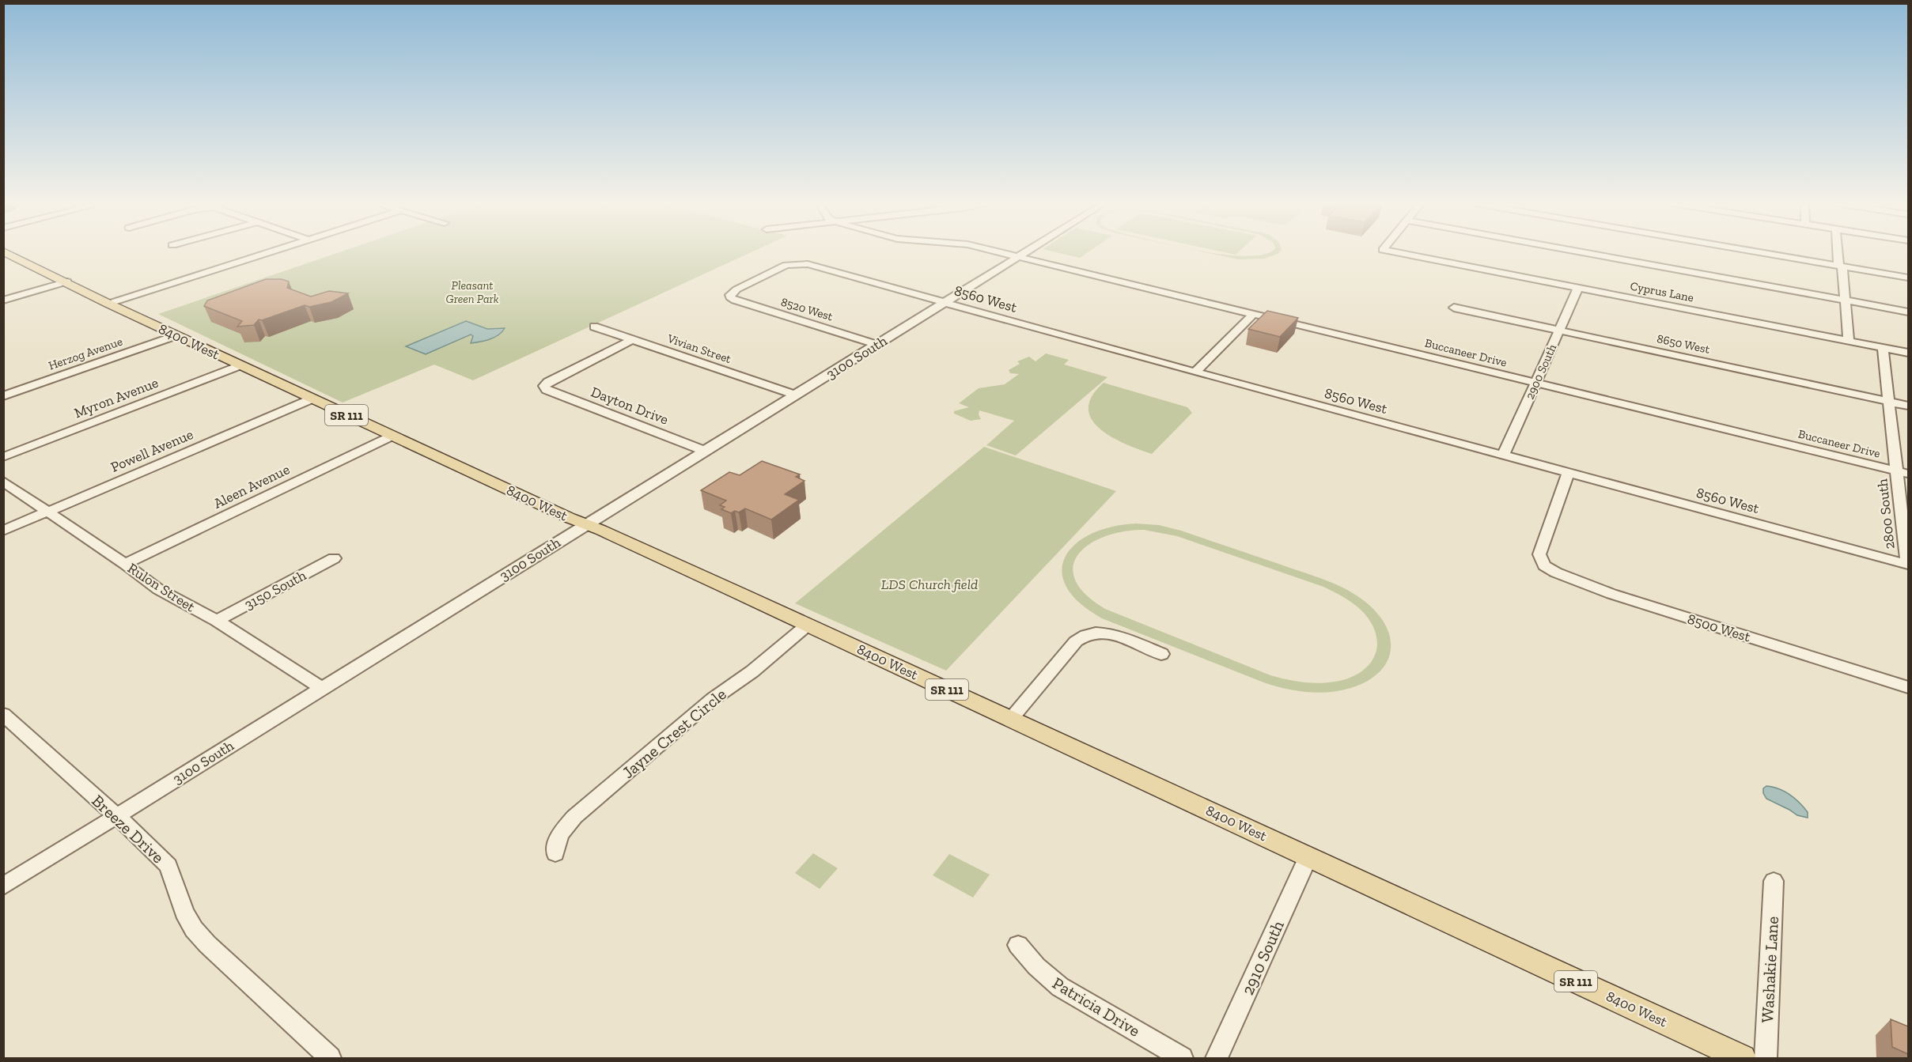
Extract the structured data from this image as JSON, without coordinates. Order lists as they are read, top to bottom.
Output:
{
  "streets": {
    "main road": ["8400 West", "SR 111"],
    "street": [
      "Cyprus Lane",
      "8560 West",
      "8520 West",
      "8650 West",
      "Vivian Street",
      "Buccaneer Drive",
      "Herzog Avenue",
      "3100 South",
      "2900 South",
      "Myron Avenue",
      "Dayton Drive",
      "Powell Avenue",
      "Aleen Avenue",
      "2800 South",
      "Rulon Street",
      "3150 South",
      "8500 West",
      "Jayne Crest Circle",
      "Breeze Drive",
      "2910 South",
      "Washakie Lane",
      "Patricia Drive"
    ]
  },
  "crossings": [
    ["Cyprus Lane", "2900 South"],
    ["Cyprus Lane", "2800 South"],
    ["8560 West", "8520 West"],
    ["8560 West", "3100 South"],
    ["8560 West", "2900 South"],
    ["8560 West", "2800 South"],
    ["8560 West", "8500 West"],
    ["8520 West", "3100 South"],
    ["8400 West", "Herzog Avenue"],
    ["8400 West", "3100 South"],
    ["8400 West", "Myron Avenue"],
    ["8400 West", "Powell Avenue"],
    ["8400 West", "Aleen Avenue"],
    ["8400 West", "Jayne Crest Circle"],
    ["8400 West", "2910 South"],
    ["8650 West", "2900 South"],
    ["8650 West", "2800 South"],
    ["Vivian Street", "3100 South"],
    ["Vivian Street", "Dayton Drive"],
    ["Buccaneer Drive", "3100 South"],
    ["Buccaneer Drive", "2900 South"],
    ["Buccaneer Drive", "2800 South"],
    ["3100 South", "Dayton Drive"],
    ["3100 South", "Rulon Street"],
    ["3100 South", "Breeze Drive"],
    ["Powell Avenue", "Rulon Street"],
    ["Aleen Avenue", "Rulon Street"],
    ["Rulon Street", "3150 South"]
  ],
  "parks": ["Pleasant Green Park", "LDS Church field"]
}
